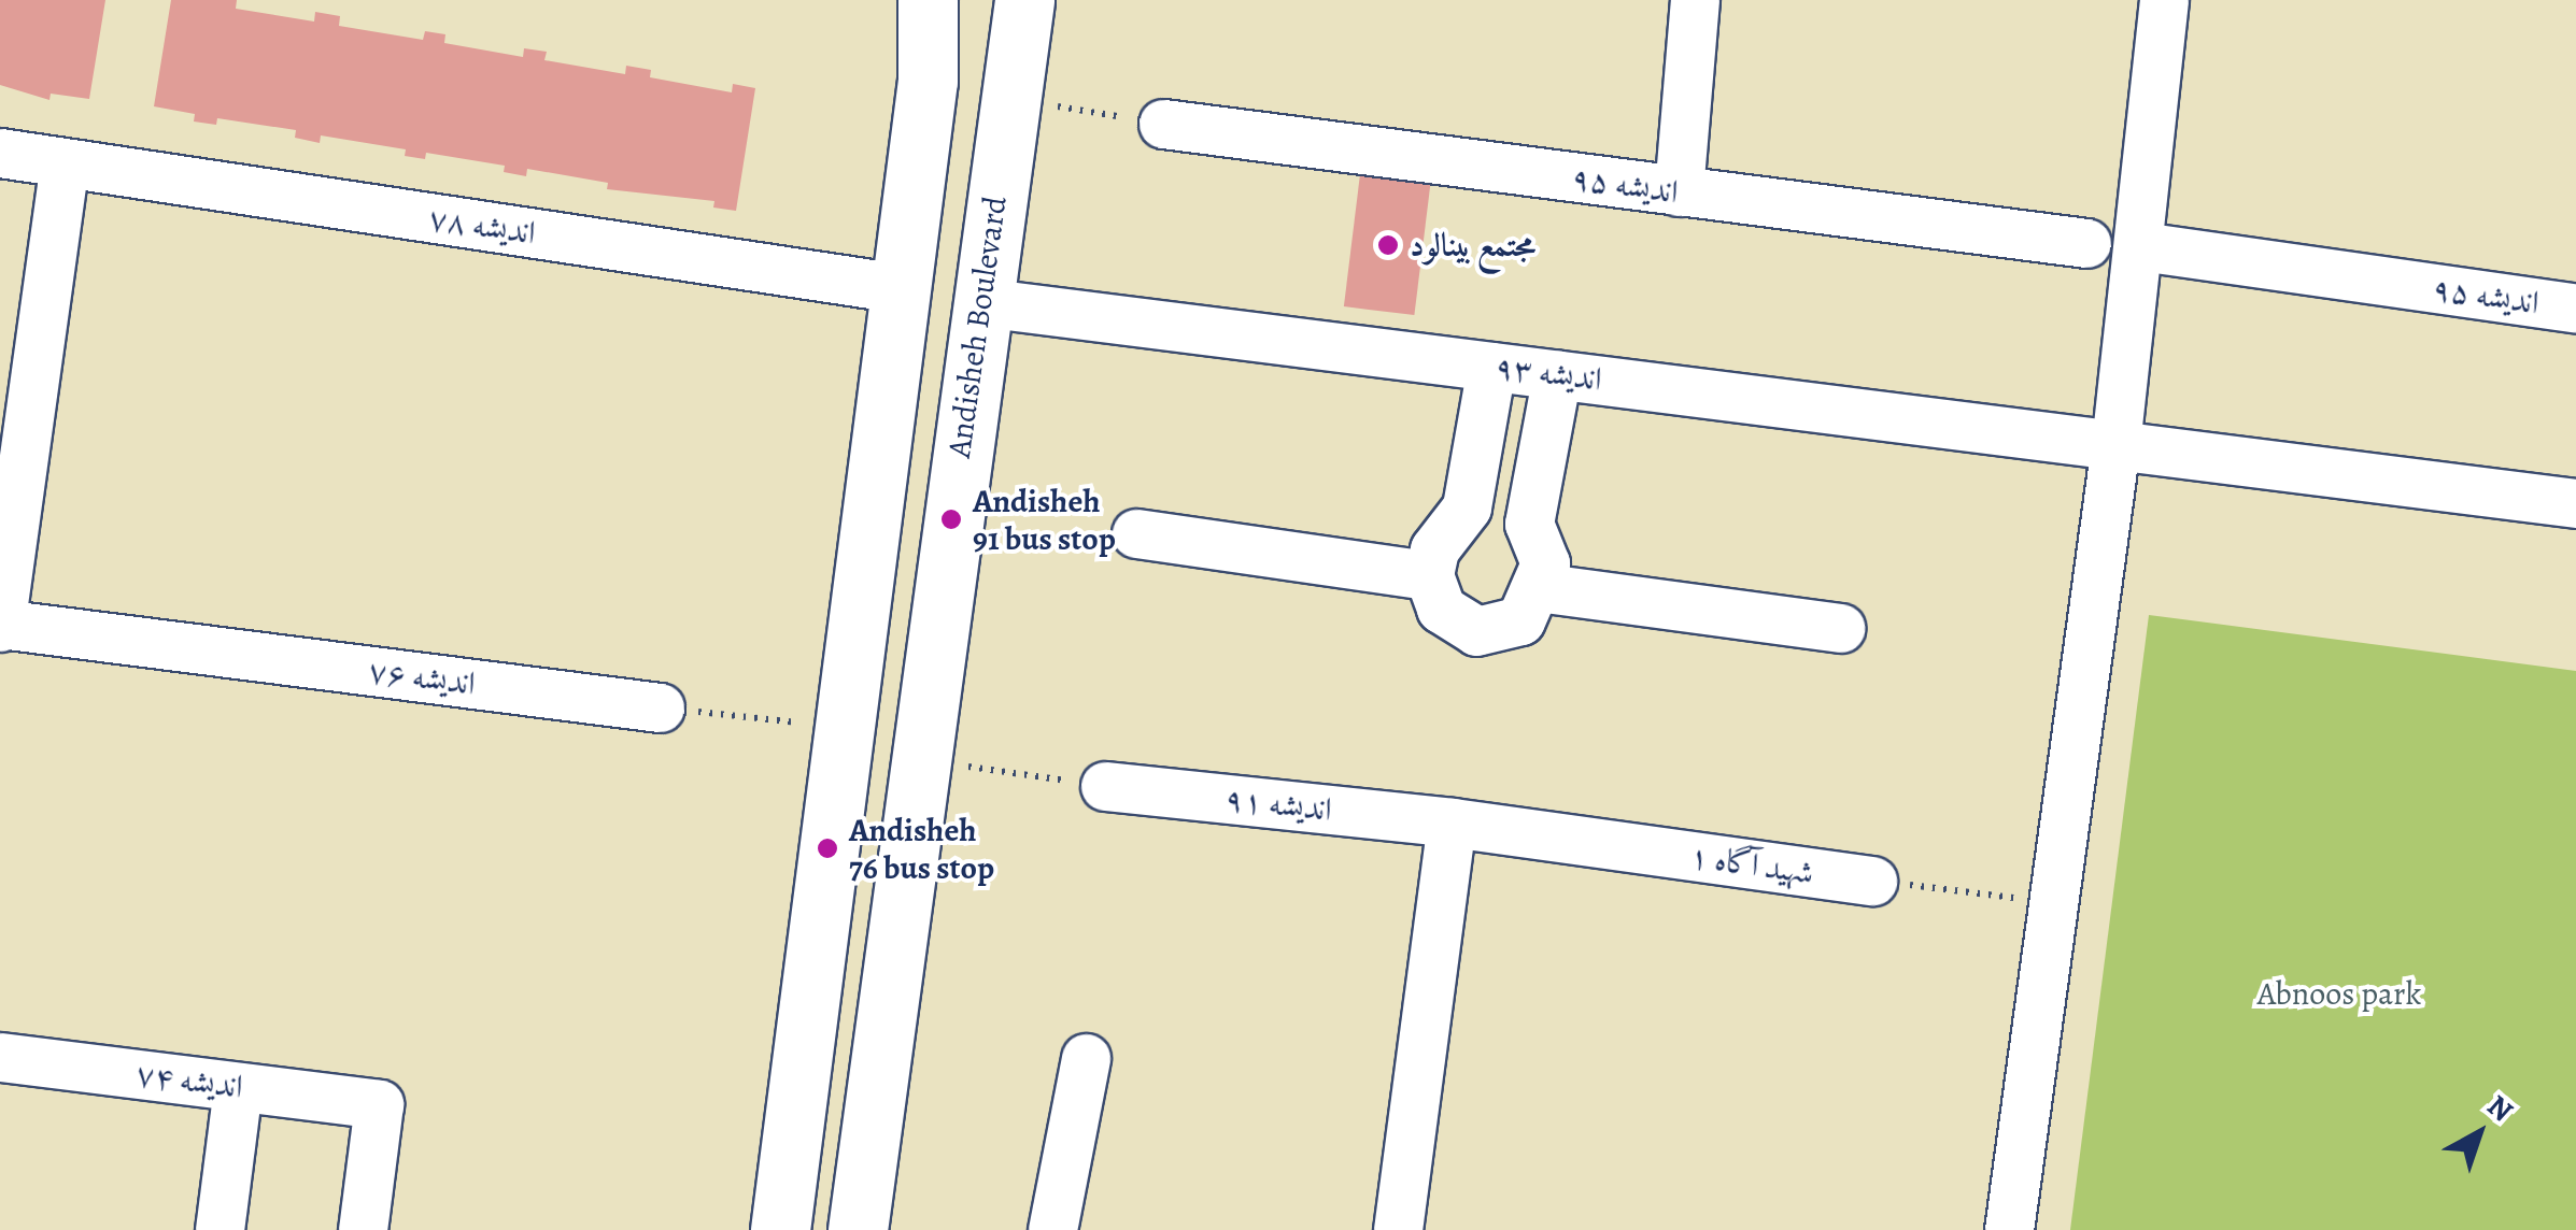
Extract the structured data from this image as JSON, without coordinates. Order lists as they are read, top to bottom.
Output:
{
  "streets": {
    "main road": ["Andisheh Boulevard"],
    "street": [
      "اندیشه ۹۵",
      "اندیشه ۷۸",
      "اندیشه ۹۳",
      "اندیشه ۷۶",
      "اندیشه ۹۱",
      "شهید آگاه ۱",
      "اندیشه ۷۴"
    ]
  },
  "crossings": [
    ["Andisheh Boulevard", "اندیشه ۹۳"],
    ["اندیشه ۹۱", "شهید آگاه ۱"]
  ],
  "parks": ["Abnoos park"],
  "places": ["مجتمع بینالود", "Andisheh 91 bus stop", "Andisheh 76 bus stop"],
  "north": "top right"
}
